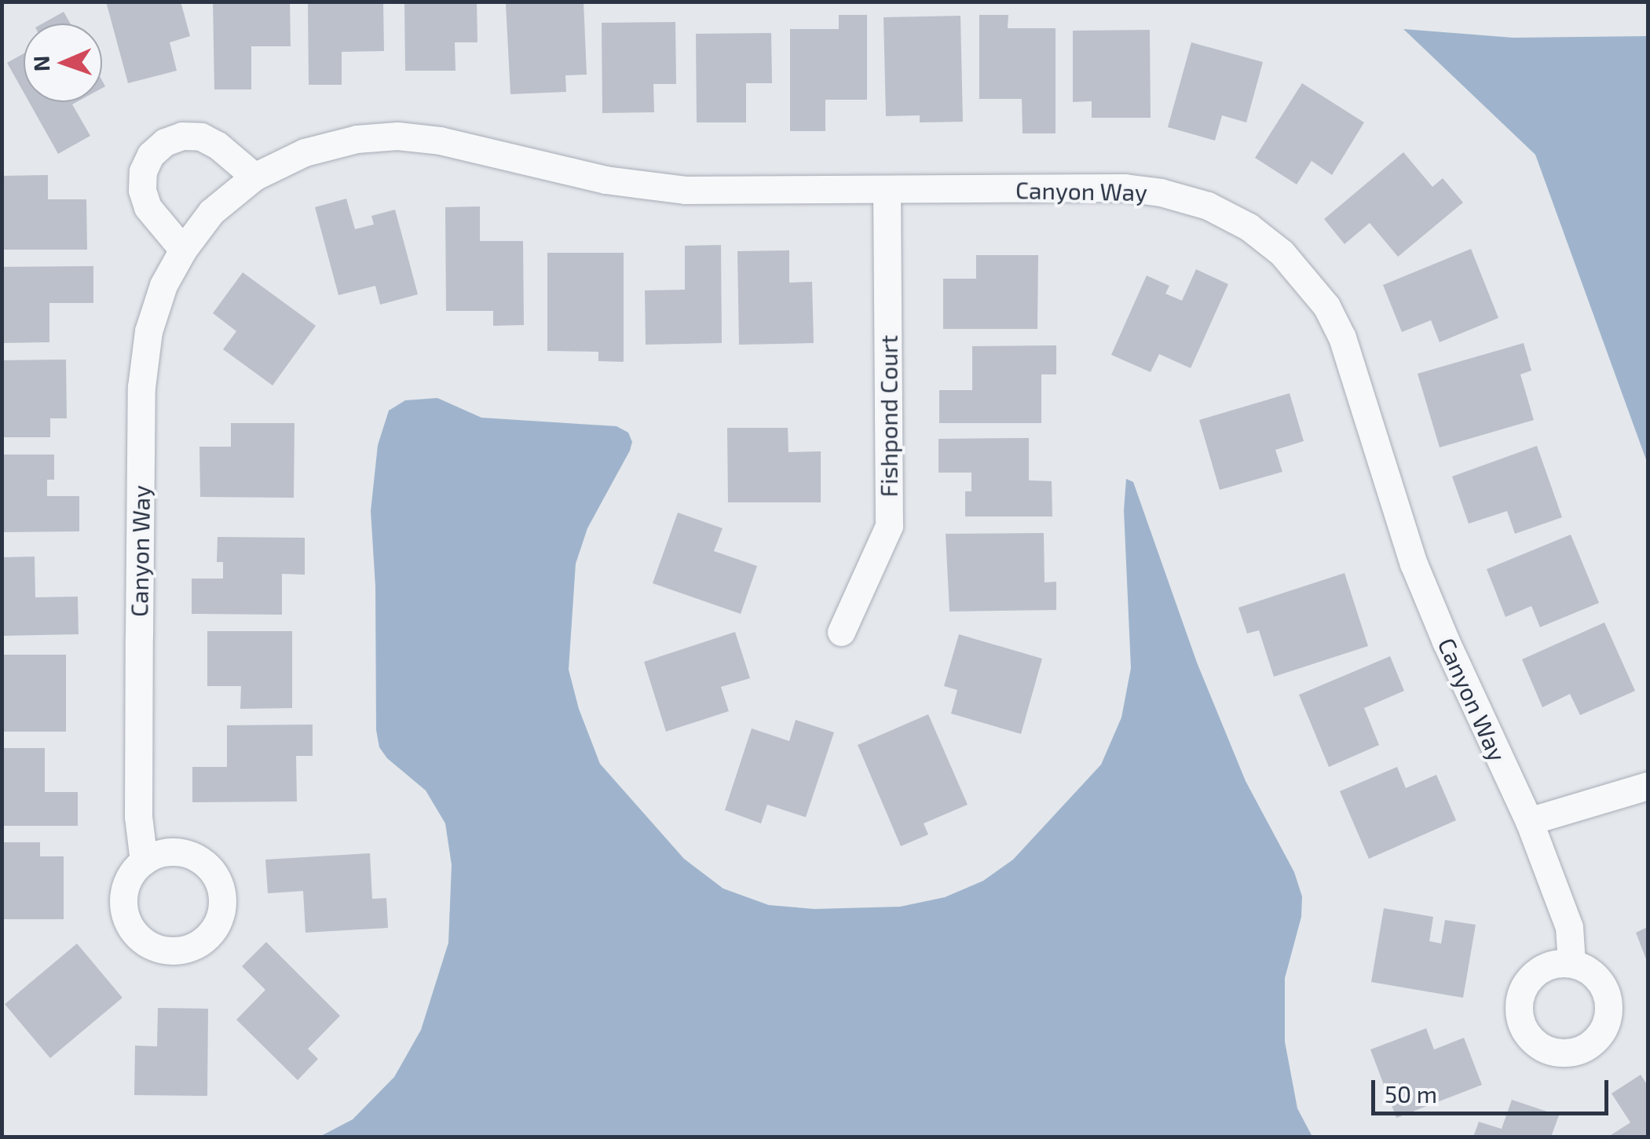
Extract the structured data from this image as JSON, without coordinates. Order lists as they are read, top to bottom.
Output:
{
  "streets": {
    "street": ["Canyon Way", "Fishpond Court"]
  },
  "crossings": [
    ["Canyon Way", "Fishpond Court"]
  ],
  "scale_bar": "50 m",
  "north": "left"
}
